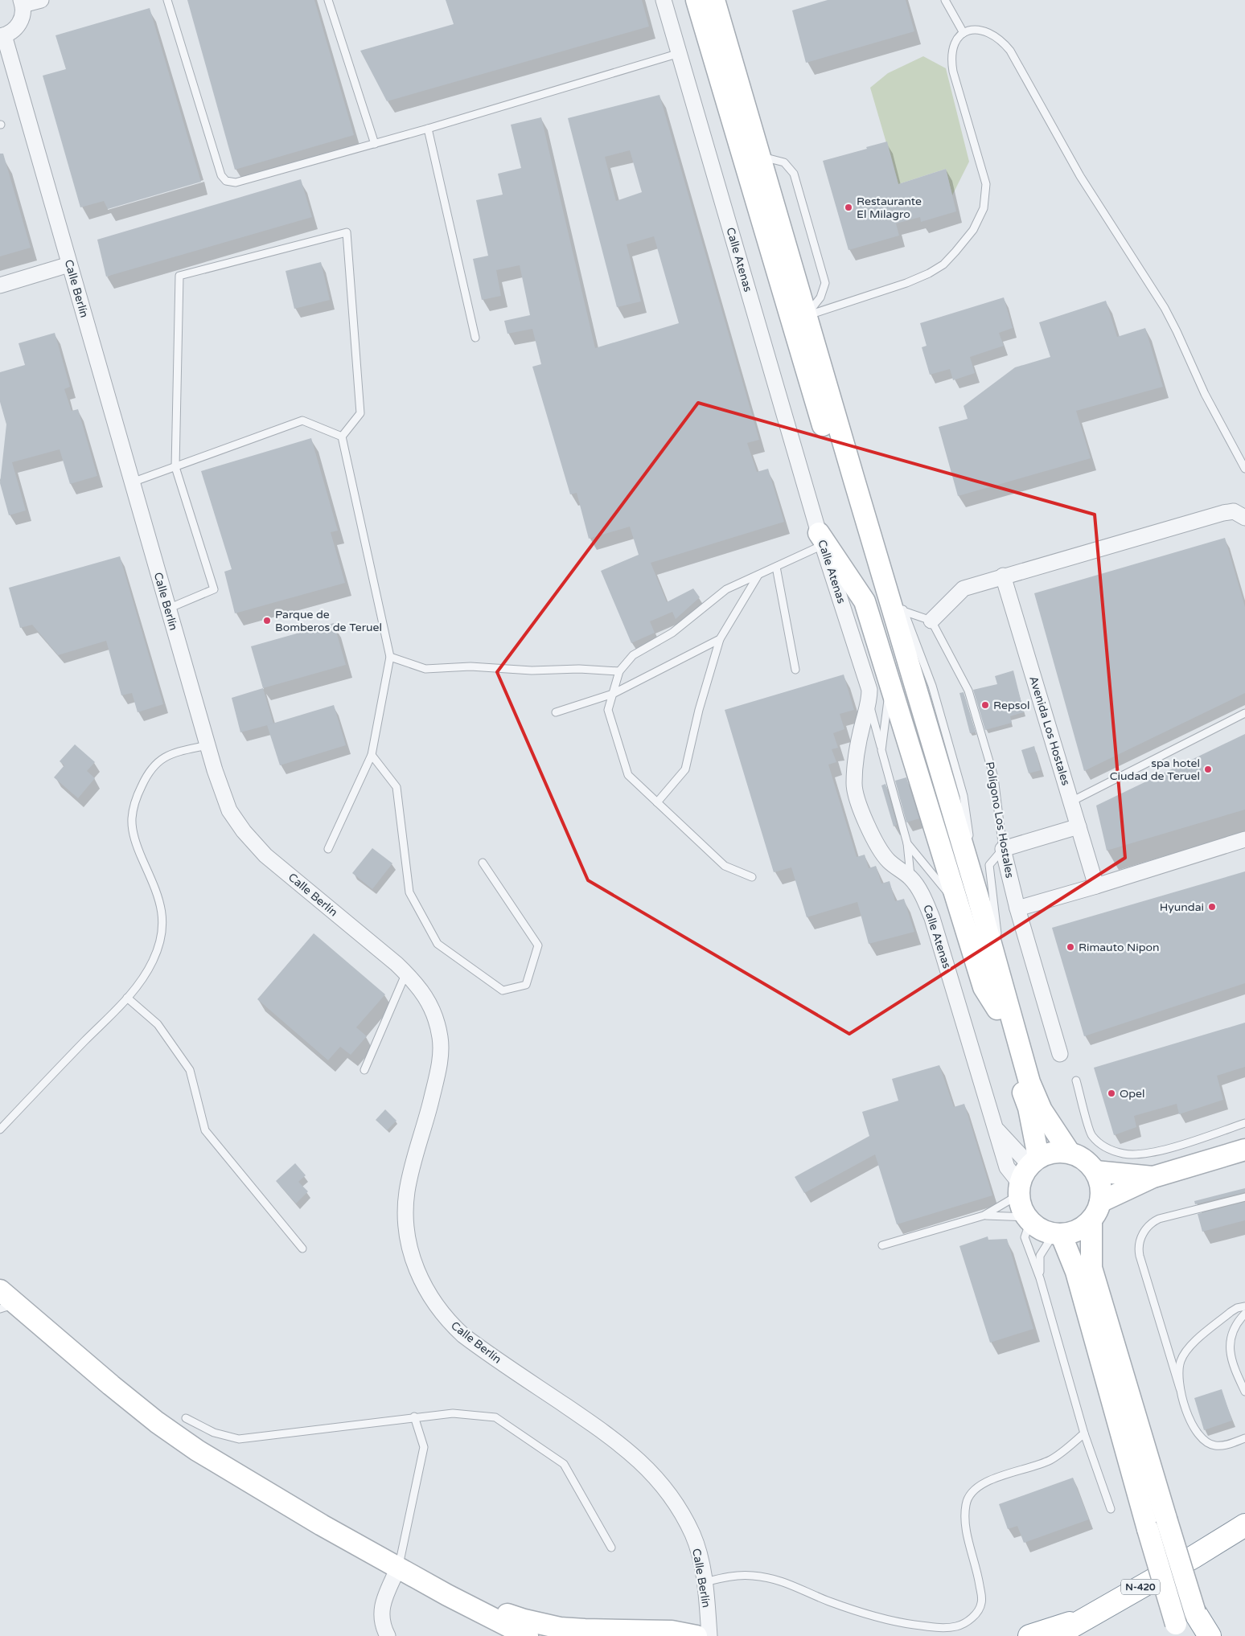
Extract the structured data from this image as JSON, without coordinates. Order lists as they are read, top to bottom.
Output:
{
  "streets": {
    "highway": ["N-420"],
    "street": [
      "Calle Atenas",
      "Calle Berlín",
      "Avenida Los Hostales",
      "Polígono Los Hostales"
    ]
  },
  "places": [
    "Restaurante El Milagro",
    "Parque de Bomberos de Teruel",
    "Repsol",
    "spa hotel Ciudad de Teruel",
    "Hyundai",
    "Rimauto Nipon",
    "Opel"
  ]
}
